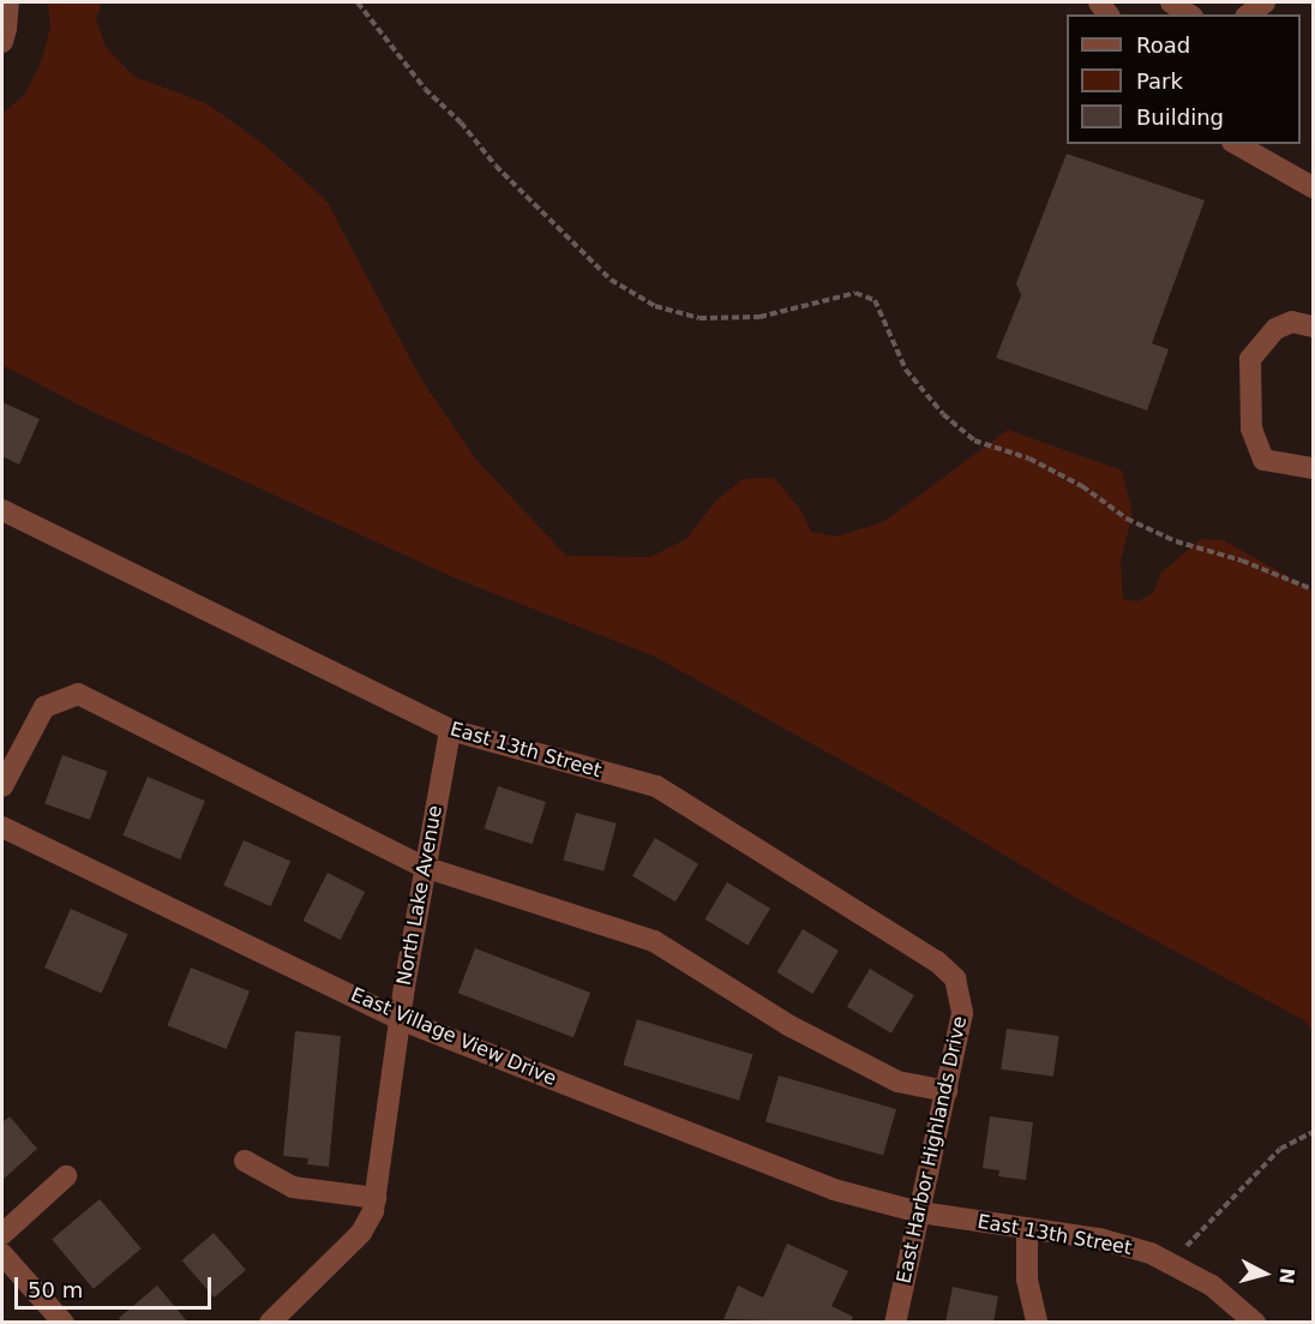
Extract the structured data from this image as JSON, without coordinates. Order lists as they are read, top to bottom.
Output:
{
  "streets": {
    "street": [
      "East 13th Street",
      "North Lake Avenue",
      "East Village View Drive",
      "East Harbor Highlands Drive"
    ]
  },
  "crossings": [
    ["East 13th Street", "North Lake Avenue"],
    ["East 13th Street", "East Village View Drive"],
    ["East 13th Street", "East Harbor Highlands Drive"],
    ["North Lake Avenue", "East Village View Drive"],
    ["East Village View Drive", "East Harbor Highlands Drive"]
  ],
  "legend": ["Road", "Park", "Building"],
  "scale_bar": "50 m",
  "north": "right"
}
